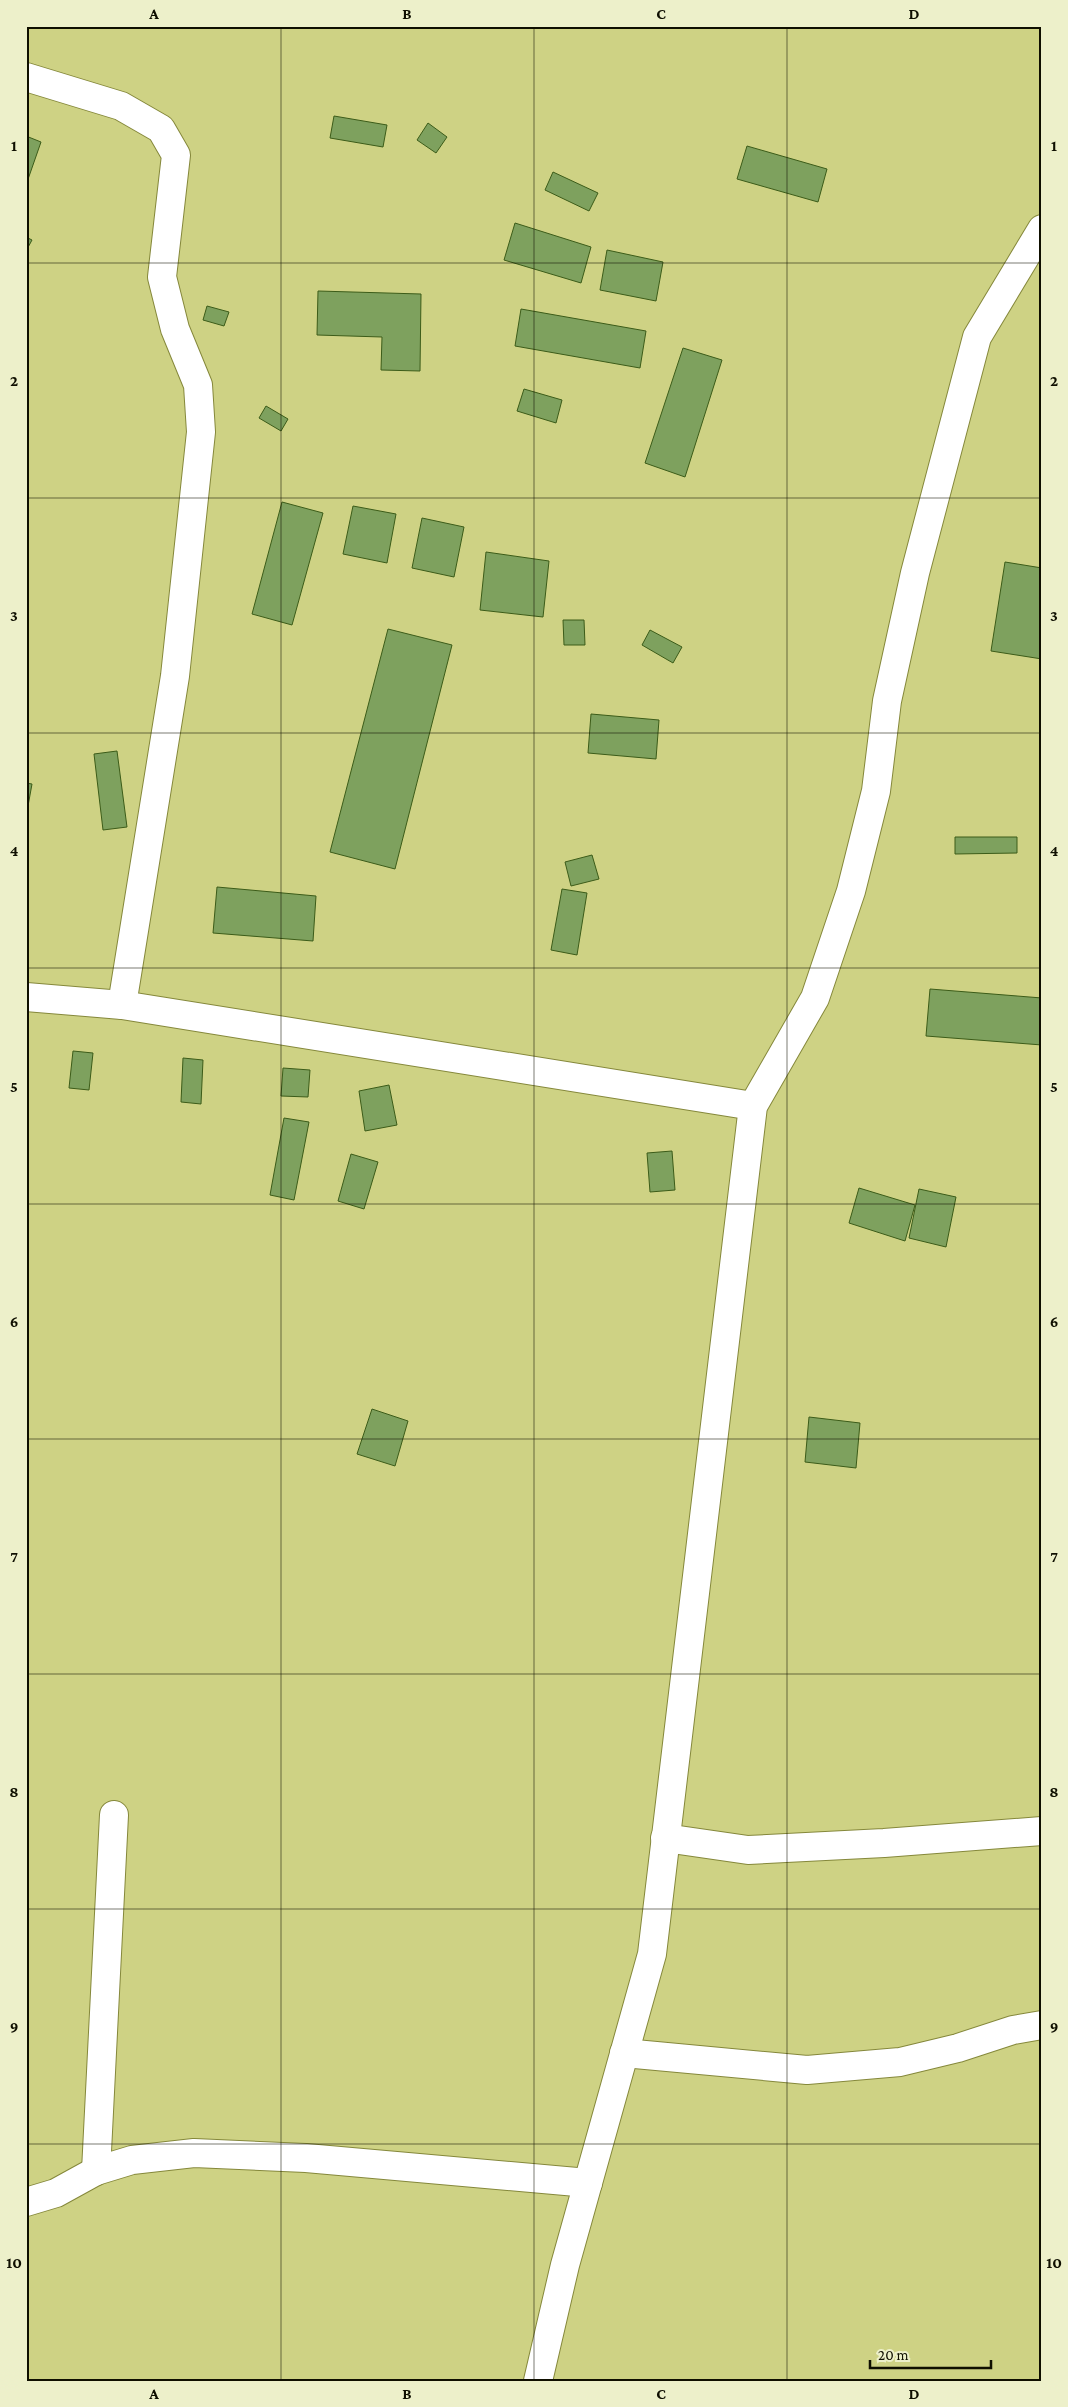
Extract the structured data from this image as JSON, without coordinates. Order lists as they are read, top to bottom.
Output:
{
  "scale_bar": "20 m",
  "grid": {
    "columns": [
      "A",
      "B",
      "C",
      "D"
    ],
    "rows": [
      "1",
      "2",
      "3",
      "4",
      "5",
      "6",
      "7",
      "8",
      "9",
      "10"
    ]
  }
}
